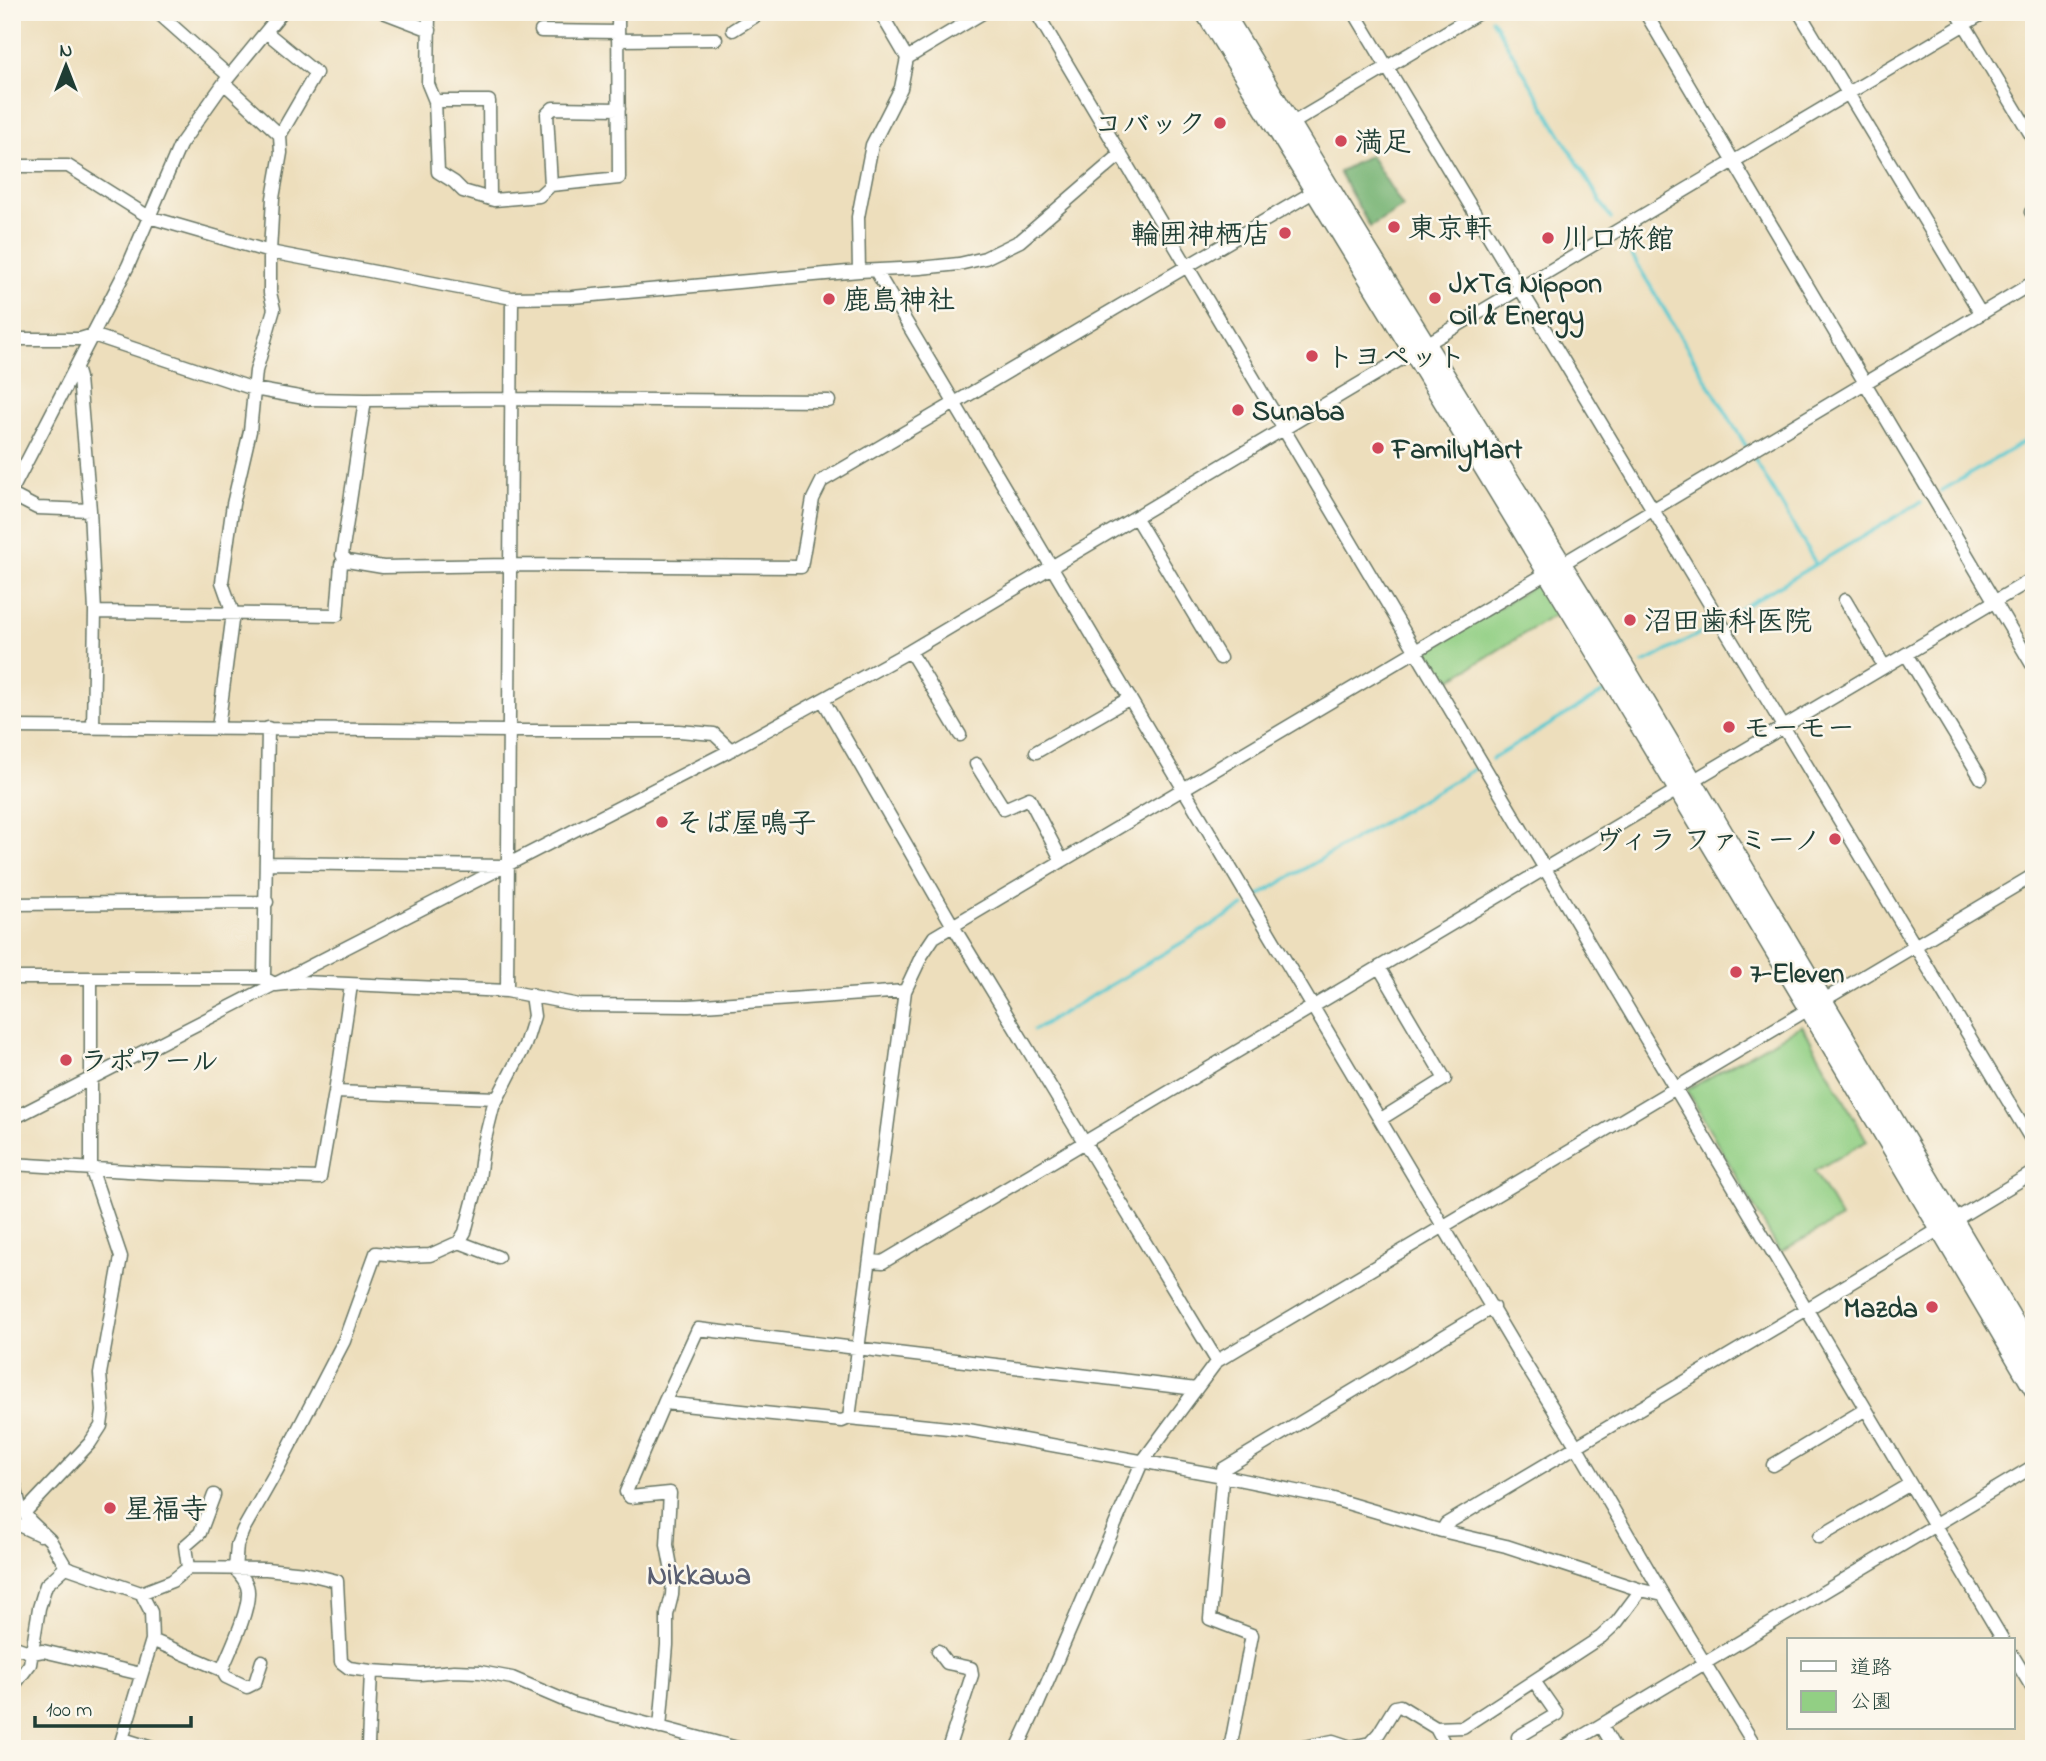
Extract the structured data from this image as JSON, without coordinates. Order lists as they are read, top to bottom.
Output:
{
  "districts": ["Nikkawa"],
  "places": [
    "コバック",
    "満足",
    "東京軒",
    "輪囲神栖店",
    "川口旅館",
    "JXTG Nippon Oil & Energy",
    "鹿島神社",
    "トヨペット",
    "Sunaba",
    "FamilyMart",
    "沼田歯科医院",
    "モーモー",
    "そば屋鳴子",
    "ヴィラ ファミーノ",
    "7-Eleven",
    "ラポワール",
    "Mazda",
    "星福寺"
  ],
  "legend": ["道路", "公園"],
  "scale_bar": "100 m",
  "north": "top"
}
